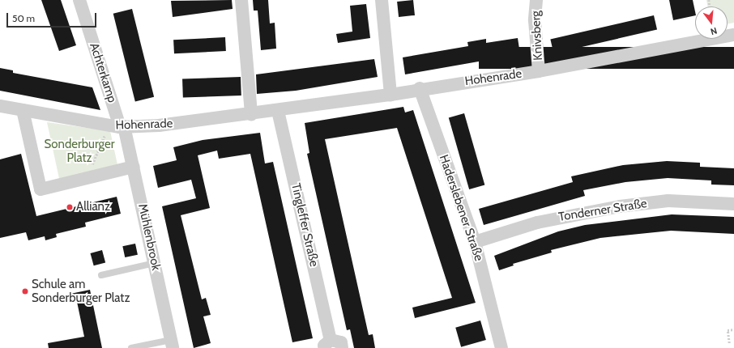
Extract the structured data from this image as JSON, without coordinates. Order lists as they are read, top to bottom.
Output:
{
  "streets": {
    "street": [
      "Knivsberg",
      "Achterkamp",
      "Hohenrade",
      "Haderslebener Straße",
      "Tonderner Straße",
      "Tingleffer Straße",
      "Mühlenbrook"
    ]
  },
  "crossings": [
    ["Knivsberg", "Hohenrade"],
    ["Achterkamp", "Hohenrade"],
    ["Achterkamp", "Mühlenbrook"],
    ["Hohenrade", "Haderslebener Straße"],
    ["Hohenrade", "Tingleffer Straße"],
    ["Hohenrade", "Mühlenbrook"],
    ["Haderslebener Straße", "Tonderner Straße"]
  ],
  "parks": ["Sonderburger Platz"],
  "places": ["Allianz", "Schule am Sonderburger Platz"],
  "scale_bar": "50 m",
  "north": "bottom"
}
